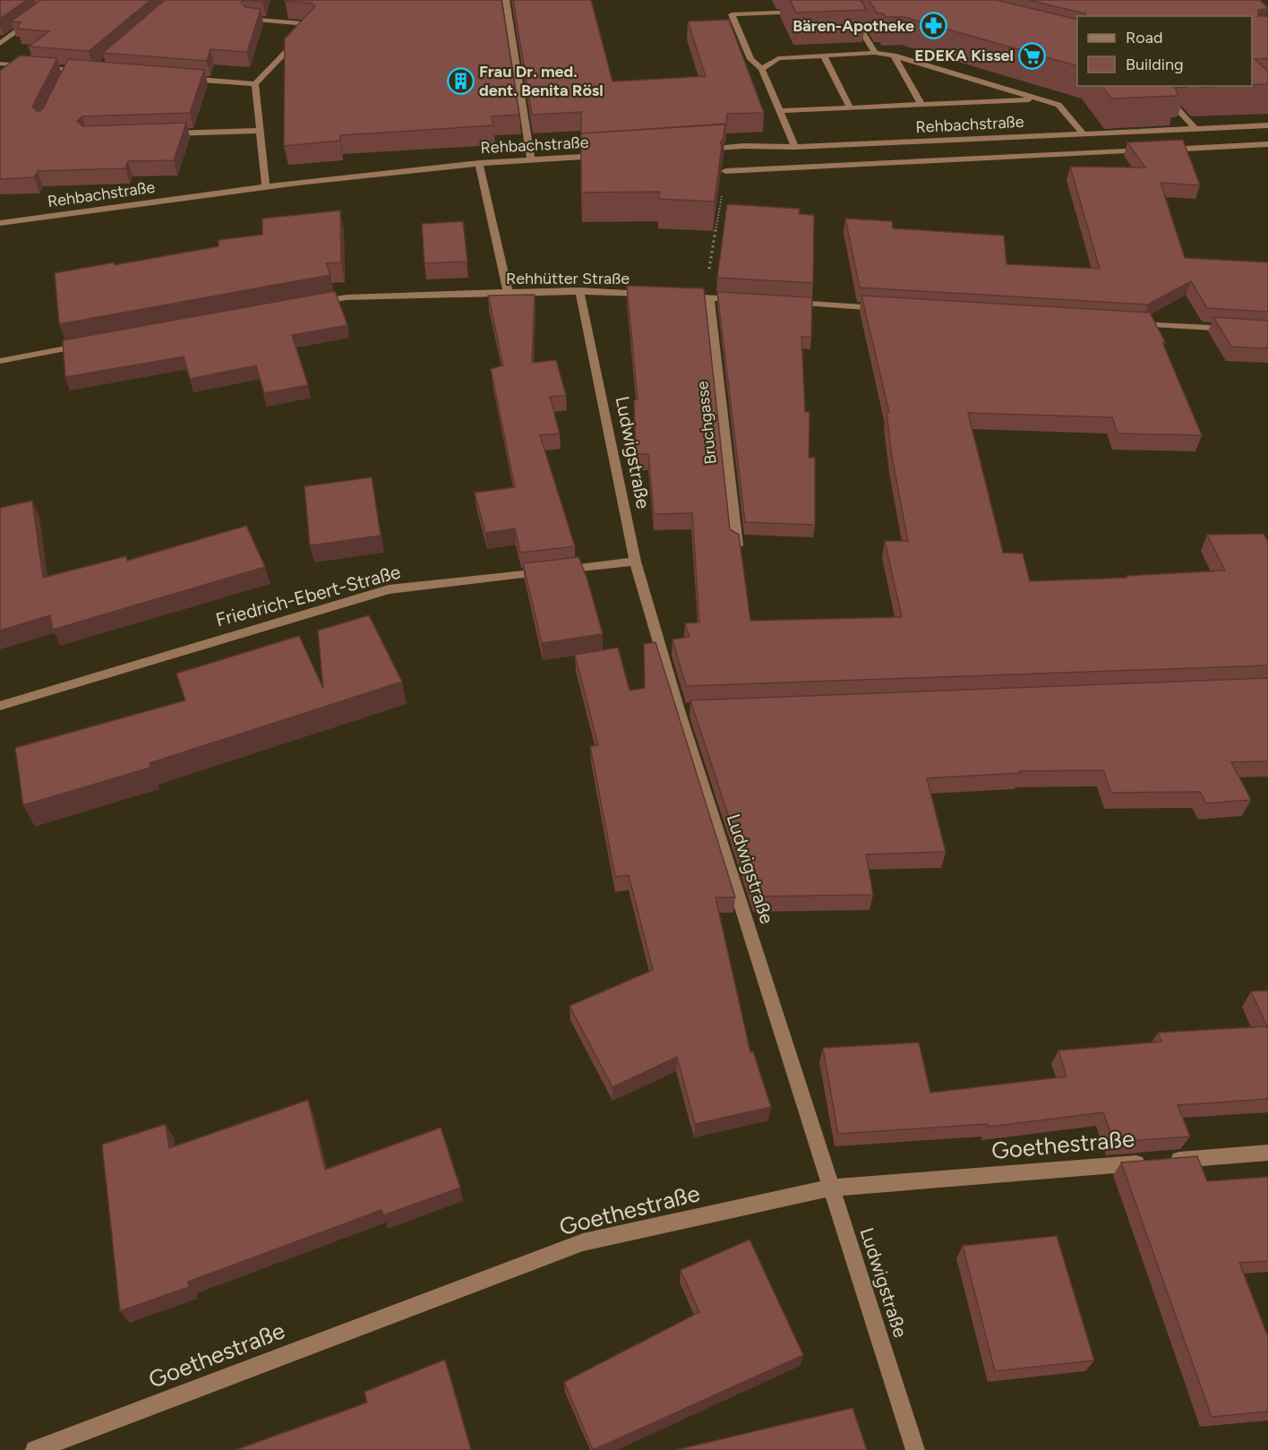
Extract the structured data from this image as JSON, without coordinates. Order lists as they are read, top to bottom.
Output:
{
  "streets": {
    "street": [
      "Rehbachstraße",
      "Rehhütter Straße",
      "Bruchgasse",
      "Ludwigstraße",
      "Friedrich-Ebert-Straße",
      "Goethestraße"
    ]
  },
  "crossings": [
    ["Rehhütter Straße", "Ludwigstraße"],
    ["Ludwigstraße", "Friedrich-Ebert-Straße"],
    ["Ludwigstraße", "Goethestraße"]
  ],
  "places": {
    "pharmacy": ["Bären-Apotheke"],
    "supermarket": ["EDEKA Kissel"],
    "building": ["Frau Dr. med. dent. Benita Rösl"]
  },
  "legend": ["Road", "Building"]
}
